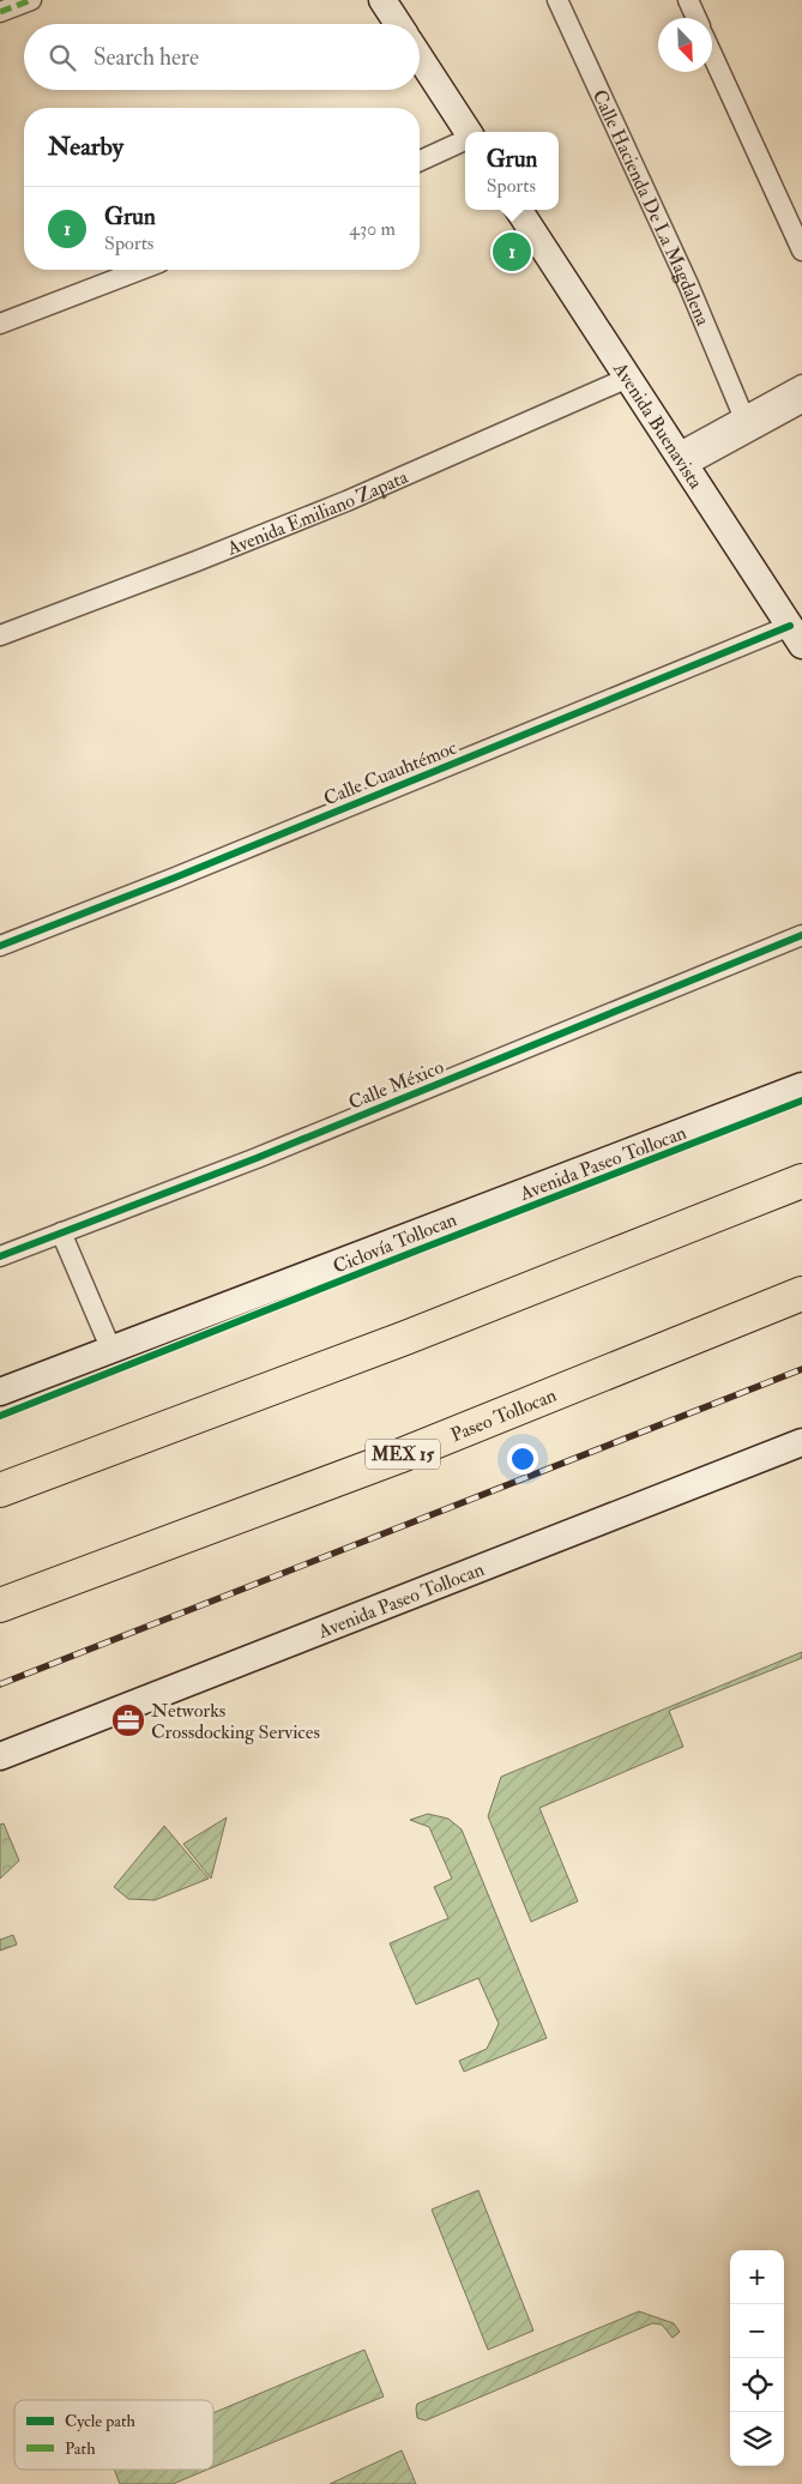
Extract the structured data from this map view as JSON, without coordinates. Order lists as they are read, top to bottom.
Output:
{
  "streets": {
    "highway": ["Paseo Tollocan", "MEX 15"],
    "main road": ["Avenida Buenavista", "Avenida Paseo Tollocan"],
    "street": [
      "Calle Hacienda De La Magdalena",
      "Avenida Emiliano Zapata",
      "Calle Cuauhtémoc",
      "Calle México"
    ],
    "cycle path": ["Ciclovía Tollocan"]
  },
  "crossings": [
    ["Avenida Buenavista", "Avenida Emiliano Zapata"],
    ["Avenida Buenavista", "Calle Cuauhtémoc"]
  ],
  "places": {
    "office": ["Networks Crossdocking Services"]
  },
  "legend": ["Cycle path", "Path"],
  "north": "bottom right",
  "page": {
    "search": "Search here",
    "heading": "Nearby",
    "popup": ["Grun", "Sports"],
    "list": [
      {
        "mark": "1",
        "name": "Grun",
        "note": "Sports",
        "value": "430 m"
      }
    ],
    "pins": "1",
    "map_buttons": ["+", "−"]
  }
}
